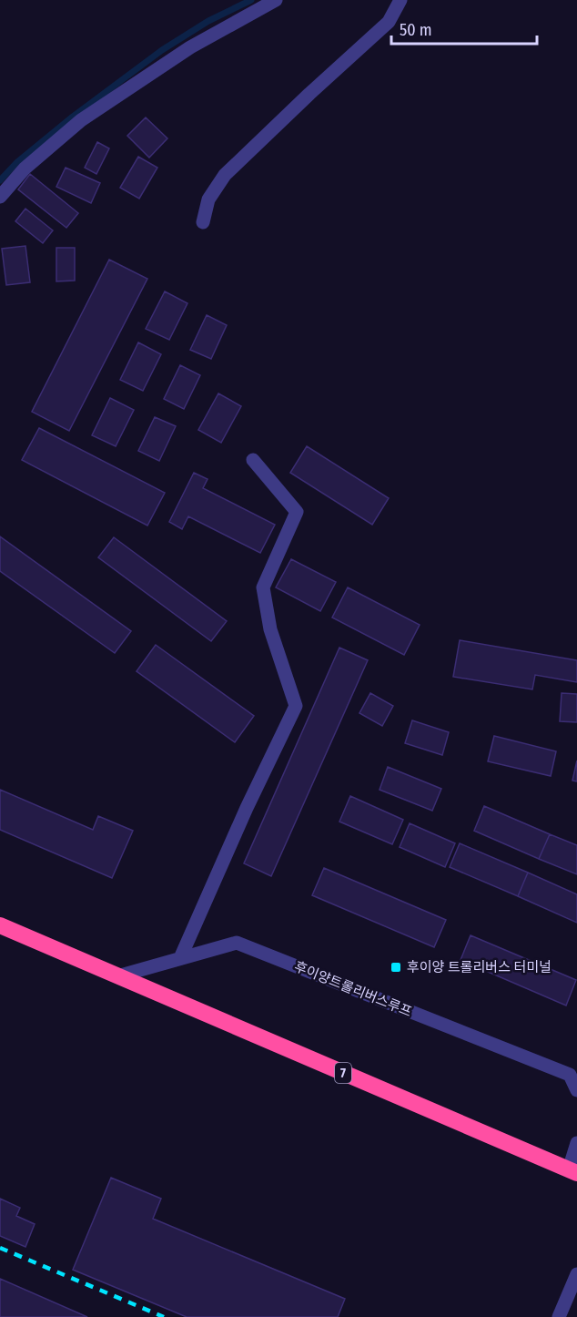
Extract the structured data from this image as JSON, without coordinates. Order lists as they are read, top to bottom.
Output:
{
  "streets": {
    "highway": ["7"],
    "street": ["후이양트롤리버스루프"]
  },
  "crossings": [
    ["후이양트롤리버스루프", "7"]
  ],
  "places": {
    "transit": ["후이양 트롤리버스 터미널"]
  },
  "scale_bar": "50 m"
}
